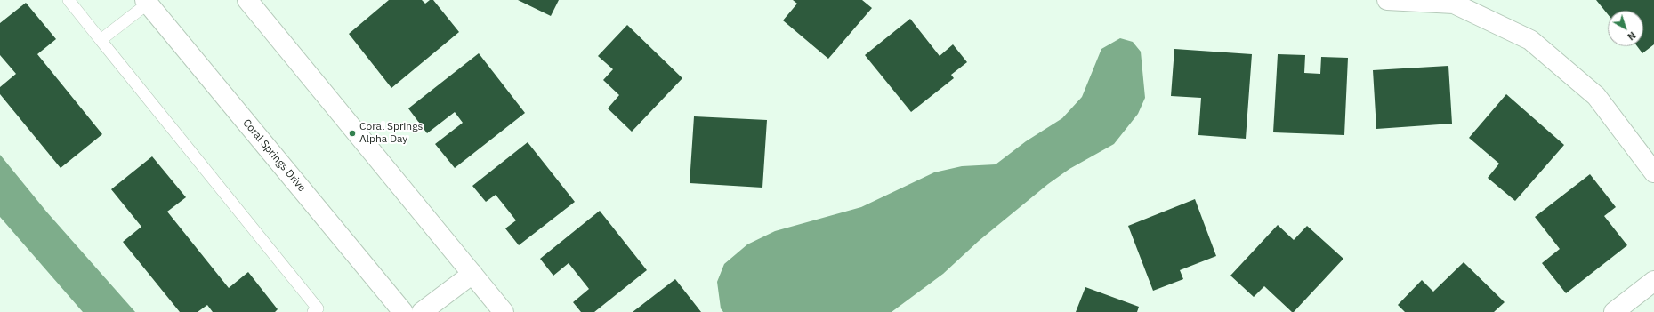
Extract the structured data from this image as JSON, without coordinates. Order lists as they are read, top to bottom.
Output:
{
  "streets": {
    "main road": ["Coral Springs Drive"]
  },
  "places": ["Coral Springs Alpha Day"],
  "north": "bottom right"
}
